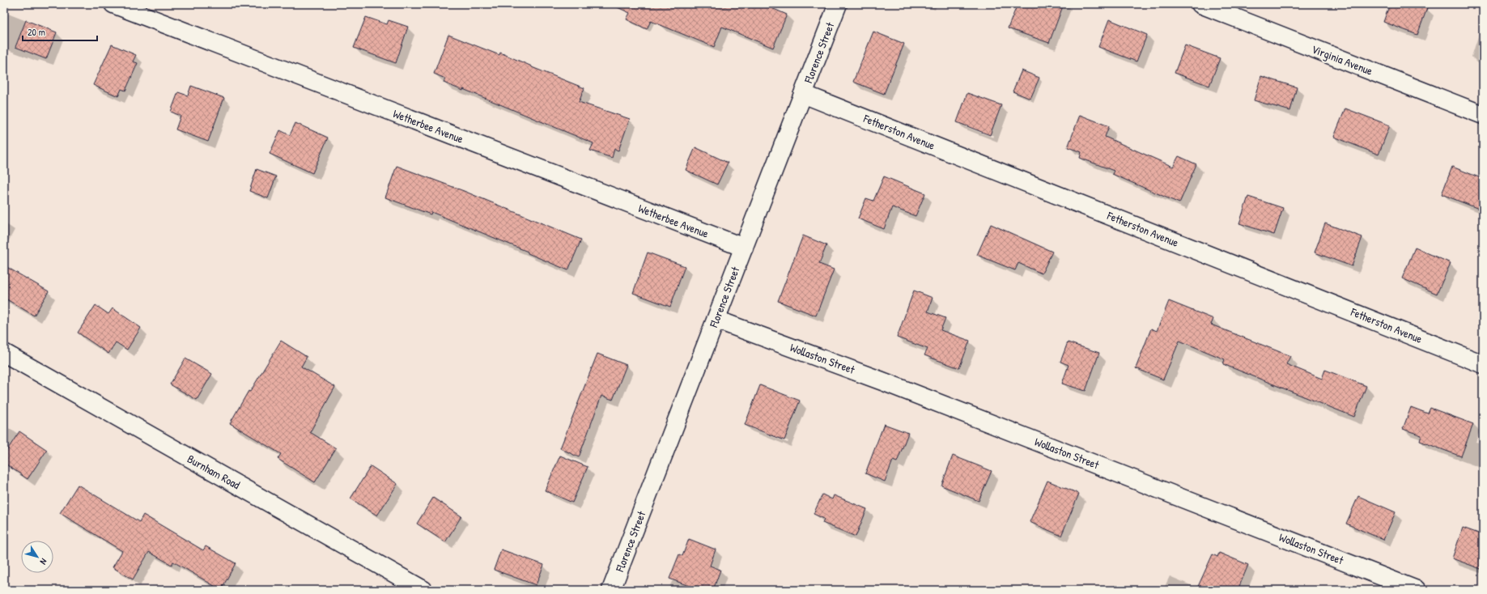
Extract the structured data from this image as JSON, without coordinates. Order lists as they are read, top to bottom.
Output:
{
  "streets": {
    "street": [
      "Florence Street",
      "Virginia Avenue",
      "Wetherbee Avenue",
      "Fetherston Avenue",
      "Wollaston Street",
      "Burnham Road"
    ]
  },
  "crossings": [
    ["Florence Street", "Wetherbee Avenue"],
    ["Florence Street", "Fetherston Avenue"],
    ["Florence Street", "Wollaston Street"]
  ],
  "scale_bar": "20 m",
  "north": "bottom right"
}
